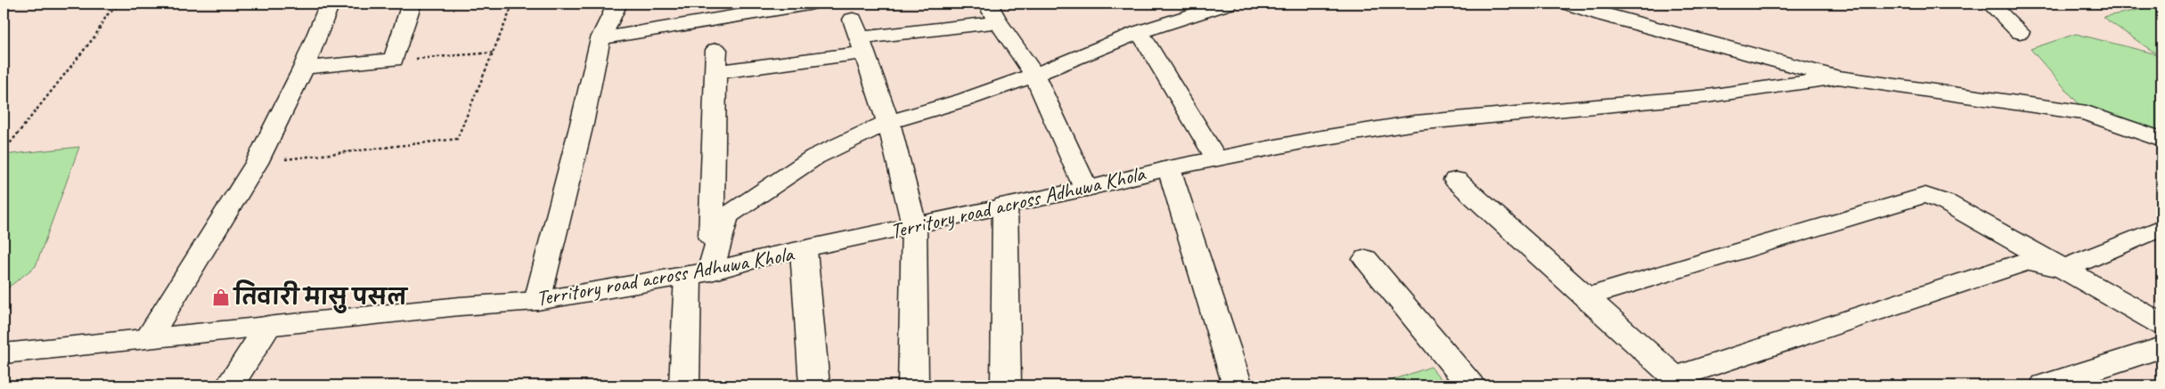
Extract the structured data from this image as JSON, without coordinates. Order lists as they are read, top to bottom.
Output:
{
  "streets": {
    "street": ["Territory road across Adhuwa Khola"]
  },
  "places": {
    "shop": ["तिवारी मासु पसल"]
  }
}
